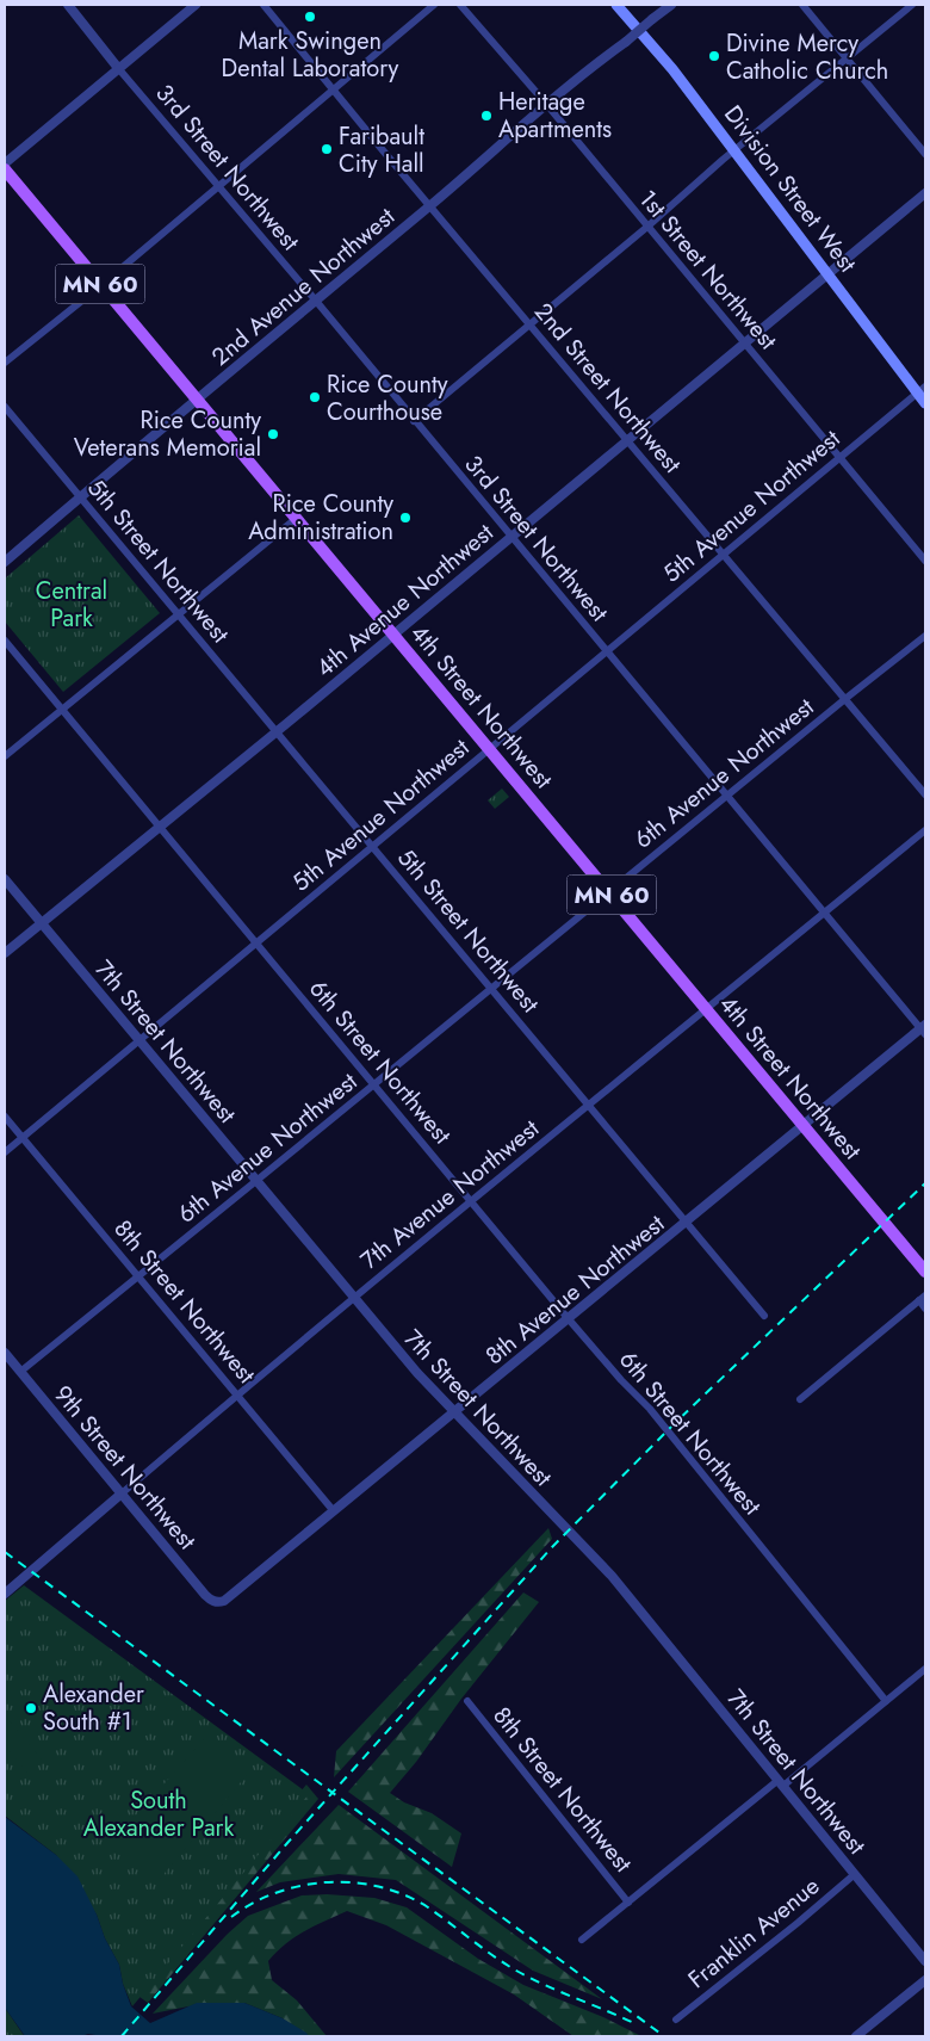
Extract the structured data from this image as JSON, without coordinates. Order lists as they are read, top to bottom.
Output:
{
  "streets": {
    "main road": ["Division Street West", "MN 60", "4th Street Northwest"],
    "street": [
      "3rd Street Northwest",
      "1st Street Northwest",
      "2nd Avenue Northwest",
      "2nd Street Northwest",
      "5th Avenue Northwest",
      "5th Street Northwest",
      "4th Avenue Northwest",
      "6th Avenue Northwest",
      "7th Street Northwest",
      "6th Street Northwest",
      "7th Avenue Northwest",
      "8th Avenue Northwest",
      "8th Street Northwest",
      "9th Street Northwest",
      "Franklin Avenue"
    ]
  },
  "crossings": [
    ["3rd Street Northwest", "2nd Avenue Northwest"],
    ["3rd Street Northwest", "5th Avenue Northwest"],
    ["3rd Street Northwest", "4th Avenue Northwest"],
    ["3rd Street Northwest", "6th Avenue Northwest"],
    ["3rd Street Northwest", "7th Avenue Northwest"],
    ["3rd Street Northwest", "8th Avenue Northwest"],
    ["Division Street West", "5th Avenue Northwest"],
    ["Division Street West", "4th Avenue Northwest"],
    ["1st Street Northwest", "2nd Avenue Northwest"],
    ["1st Street Northwest", "5th Avenue Northwest"],
    ["1st Street Northwest", "4th Avenue Northwest"],
    ["2nd Avenue Northwest", "2nd Street Northwest"],
    ["2nd Avenue Northwest", "5th Street Northwest"],
    ["2nd Avenue Northwest", "4th Street Northwest"],
    ["2nd Street Northwest", "5th Avenue Northwest"],
    ["2nd Street Northwest", "4th Avenue Northwest"],
    ["2nd Street Northwest", "6th Avenue Northwest"],
    ["5th Avenue Northwest", "5th Street Northwest"],
    ["5th Avenue Northwest", "4th Street Northwest"],
    ["5th Avenue Northwest", "7th Street Northwest"],
    ["5th Avenue Northwest", "6th Street Northwest"],
    ["5th Avenue Northwest", "8th Street Northwest"],
    ["5th Street Northwest", "4th Avenue Northwest"],
    ["5th Street Northwest", "6th Avenue Northwest"],
    ["5th Street Northwest", "7th Avenue Northwest"],
    ["5th Street Northwest", "8th Avenue Northwest"],
    ["4th Avenue Northwest", "4th Street Northwest"],
    ["4th Avenue Northwest", "7th Street Northwest"],
    ["4th Avenue Northwest", "6th Street Northwest"],
    ["4th Street Northwest", "6th Avenue Northwest"],
    ["4th Street Northwest", "7th Avenue Northwest"],
    ["4th Street Northwest", "8th Avenue Northwest"],
    ["6th Avenue Northwest", "7th Street Northwest"],
    ["6th Avenue Northwest", "6th Street Northwest"],
    ["6th Avenue Northwest", "8th Street Northwest"],
    ["6th Avenue Northwest", "9th Street Northwest"],
    ["7th Street Northwest", "7th Avenue Northwest"],
    ["7th Street Northwest", "8th Avenue Northwest"],
    ["7th Street Northwest", "Franklin Avenue"],
    ["6th Street Northwest", "7th Avenue Northwest"],
    ["6th Street Northwest", "8th Avenue Northwest"],
    ["7th Avenue Northwest", "8th Street Northwest"],
    ["7th Avenue Northwest", "9th Street Northwest"],
    ["8th Avenue Northwest", "8th Street Northwest"],
    ["8th Avenue Northwest", "9th Street Northwest"]
  ],
  "parks": ["Central Park", "South Alexander Park"],
  "places": [
    "Mark Swingen Dental Laboratory",
    "Divine Mercy Catholic Church",
    "Heritage Apartments",
    "Faribault City Hall",
    "Rice County Courthouse",
    "Rice County Veterans Memorial",
    "Rice County Administration",
    "Alexander South #1"
  ]
}
